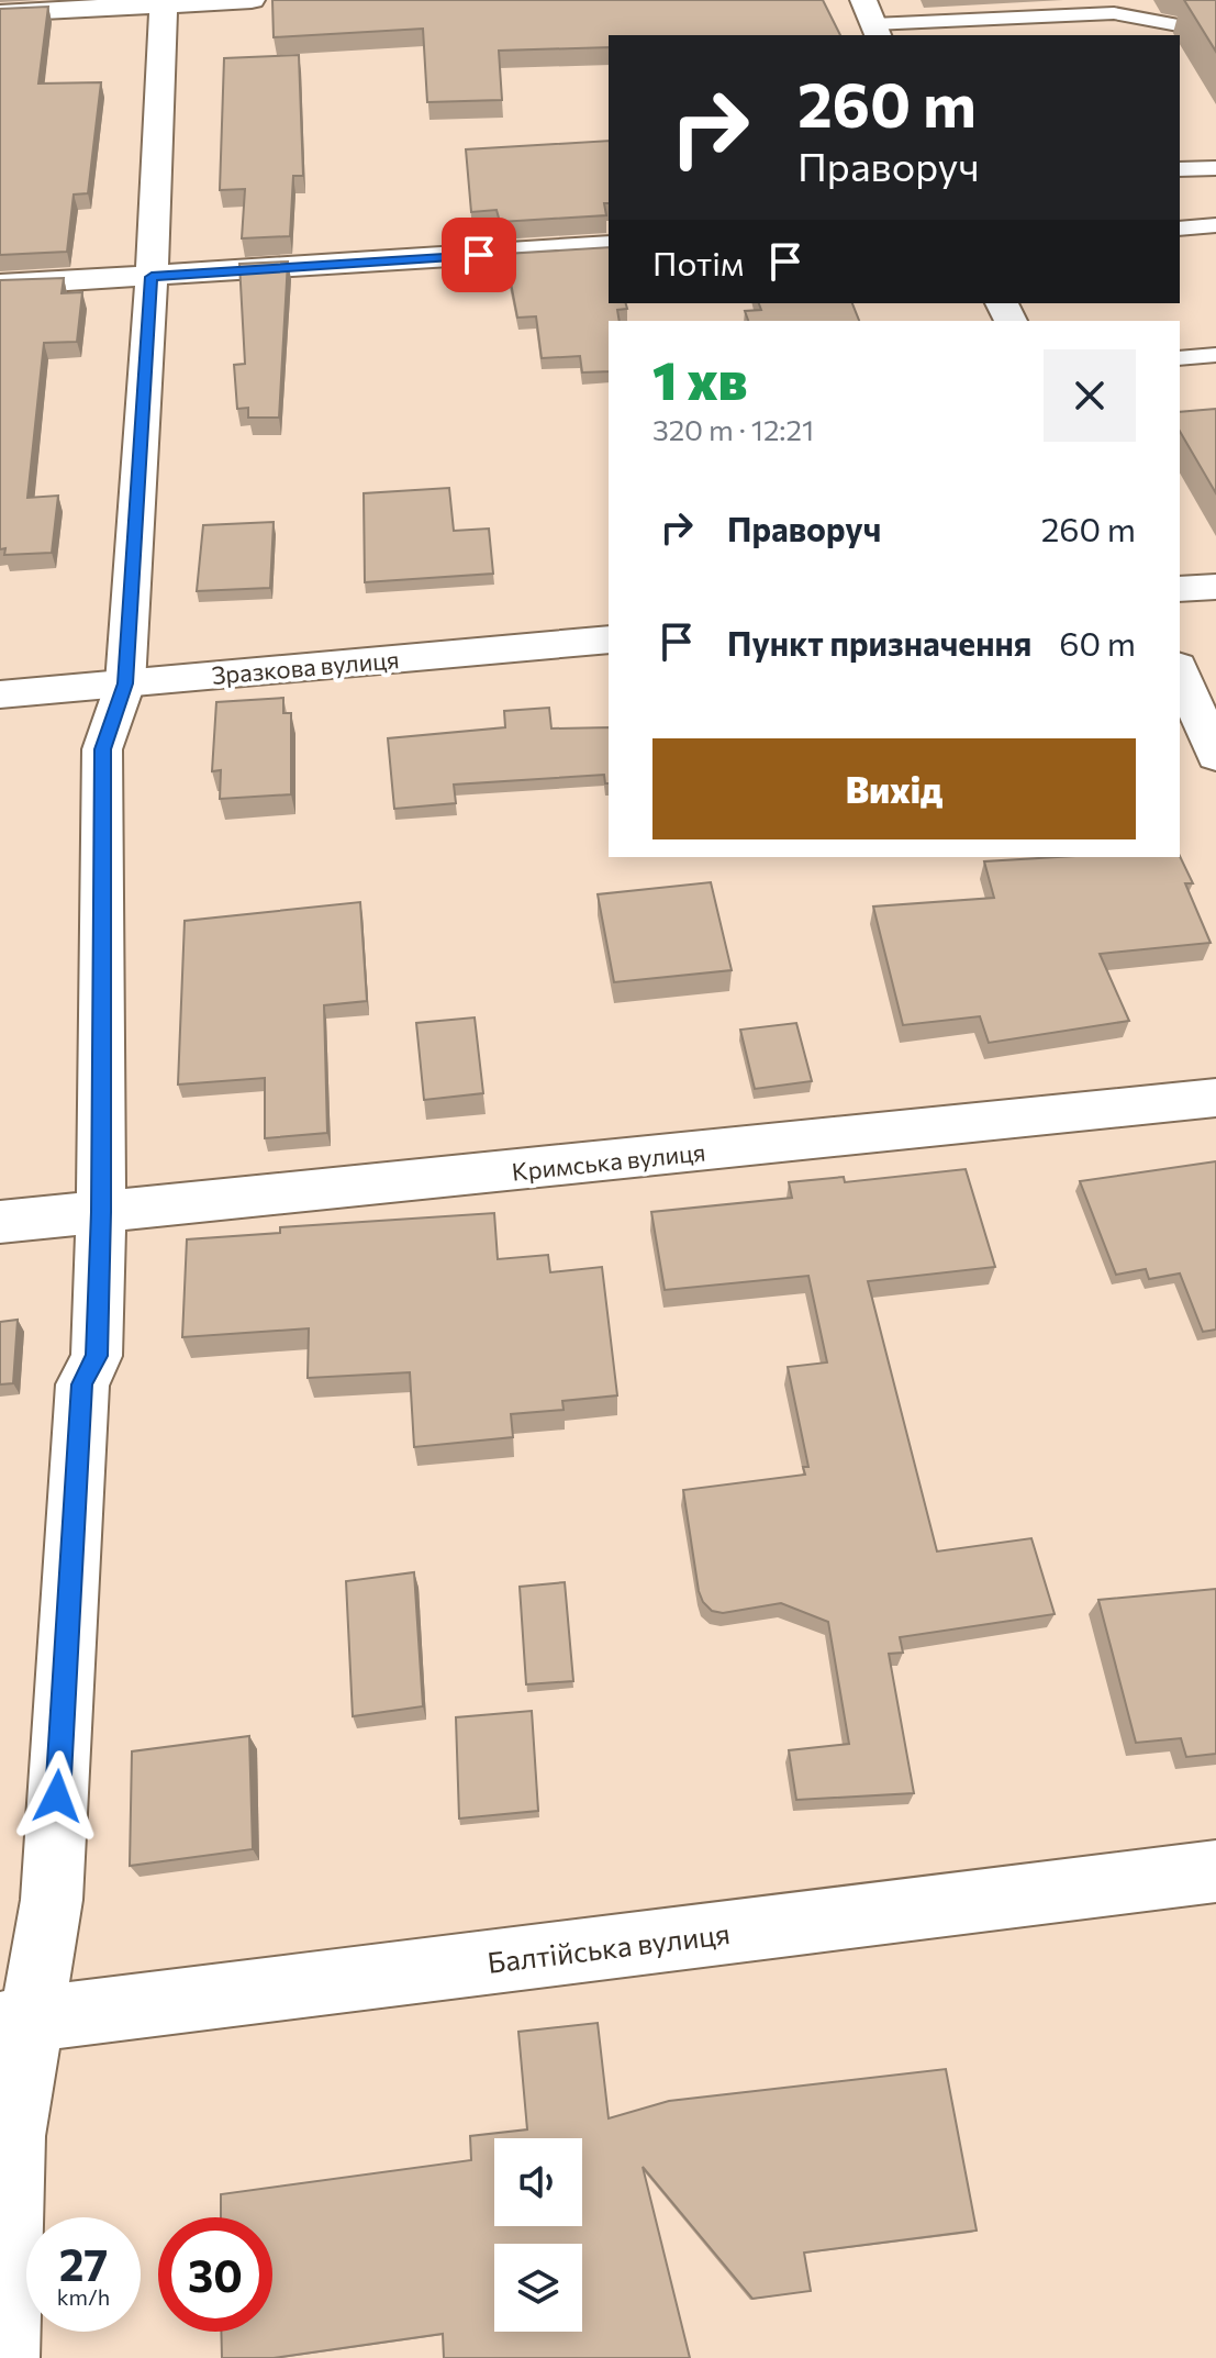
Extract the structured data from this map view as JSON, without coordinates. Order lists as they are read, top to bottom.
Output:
{
  "streets": {
    "street": ["Зразкова вулиця", "Кримська вулиця", "Балтійська вулиця"]
  },
  "page": {
    "turn": ["260 m", "Праворуч"],
    "then": "Потім",
    "heading": ["1 хв", "320 m · 12:21"],
    "list": [
      {
        "name": "Праворуч",
        "value": "260 m"
      },
      {
        "name": "Пункт призначення",
        "value": "60 m"
      }
    ],
    "buttons": "Вихід",
    "speed": "27 km/h",
    "limit": "30"
  }
}
